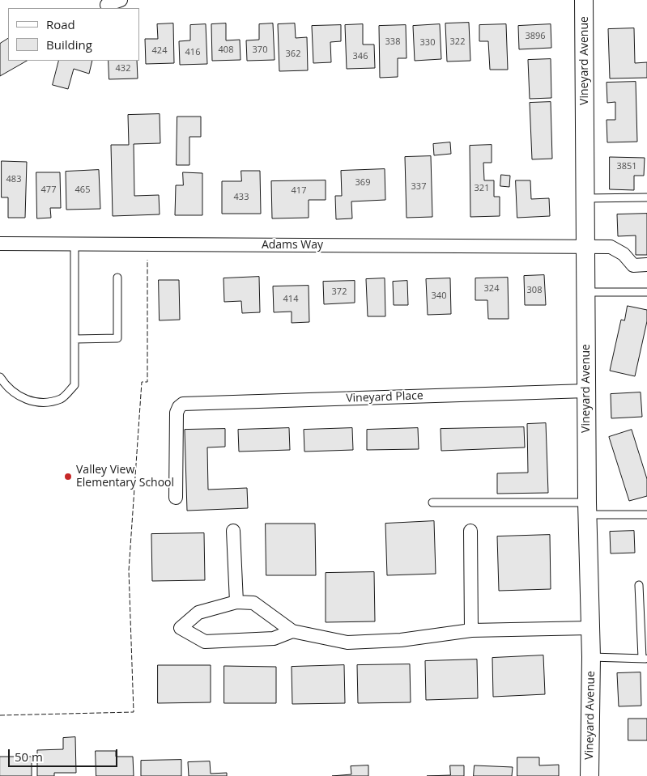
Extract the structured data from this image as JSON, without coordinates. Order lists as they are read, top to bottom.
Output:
{
  "streets": {
    "street": ["Vineyard Avenue", "Adams Way", "Vineyard Place"]
  },
  "crossings": [
    ["Vineyard Avenue", "Adams Way"],
    ["Vineyard Avenue", "Vineyard Place"]
  ],
  "places": ["Valley View Elementary School"],
  "house_numbers": [
    "3896",
    "338",
    "322",
    "330",
    "408",
    "370",
    "424",
    "416",
    "362",
    "346",
    "432",
    "3851",
    "483",
    "369",
    "337",
    "321",
    "477",
    "465",
    "417",
    "433",
    "324",
    "308",
    "372",
    "340",
    "414"
  ],
  "legend": ["Road", "Building"],
  "scale_bar": "50 m"
}
